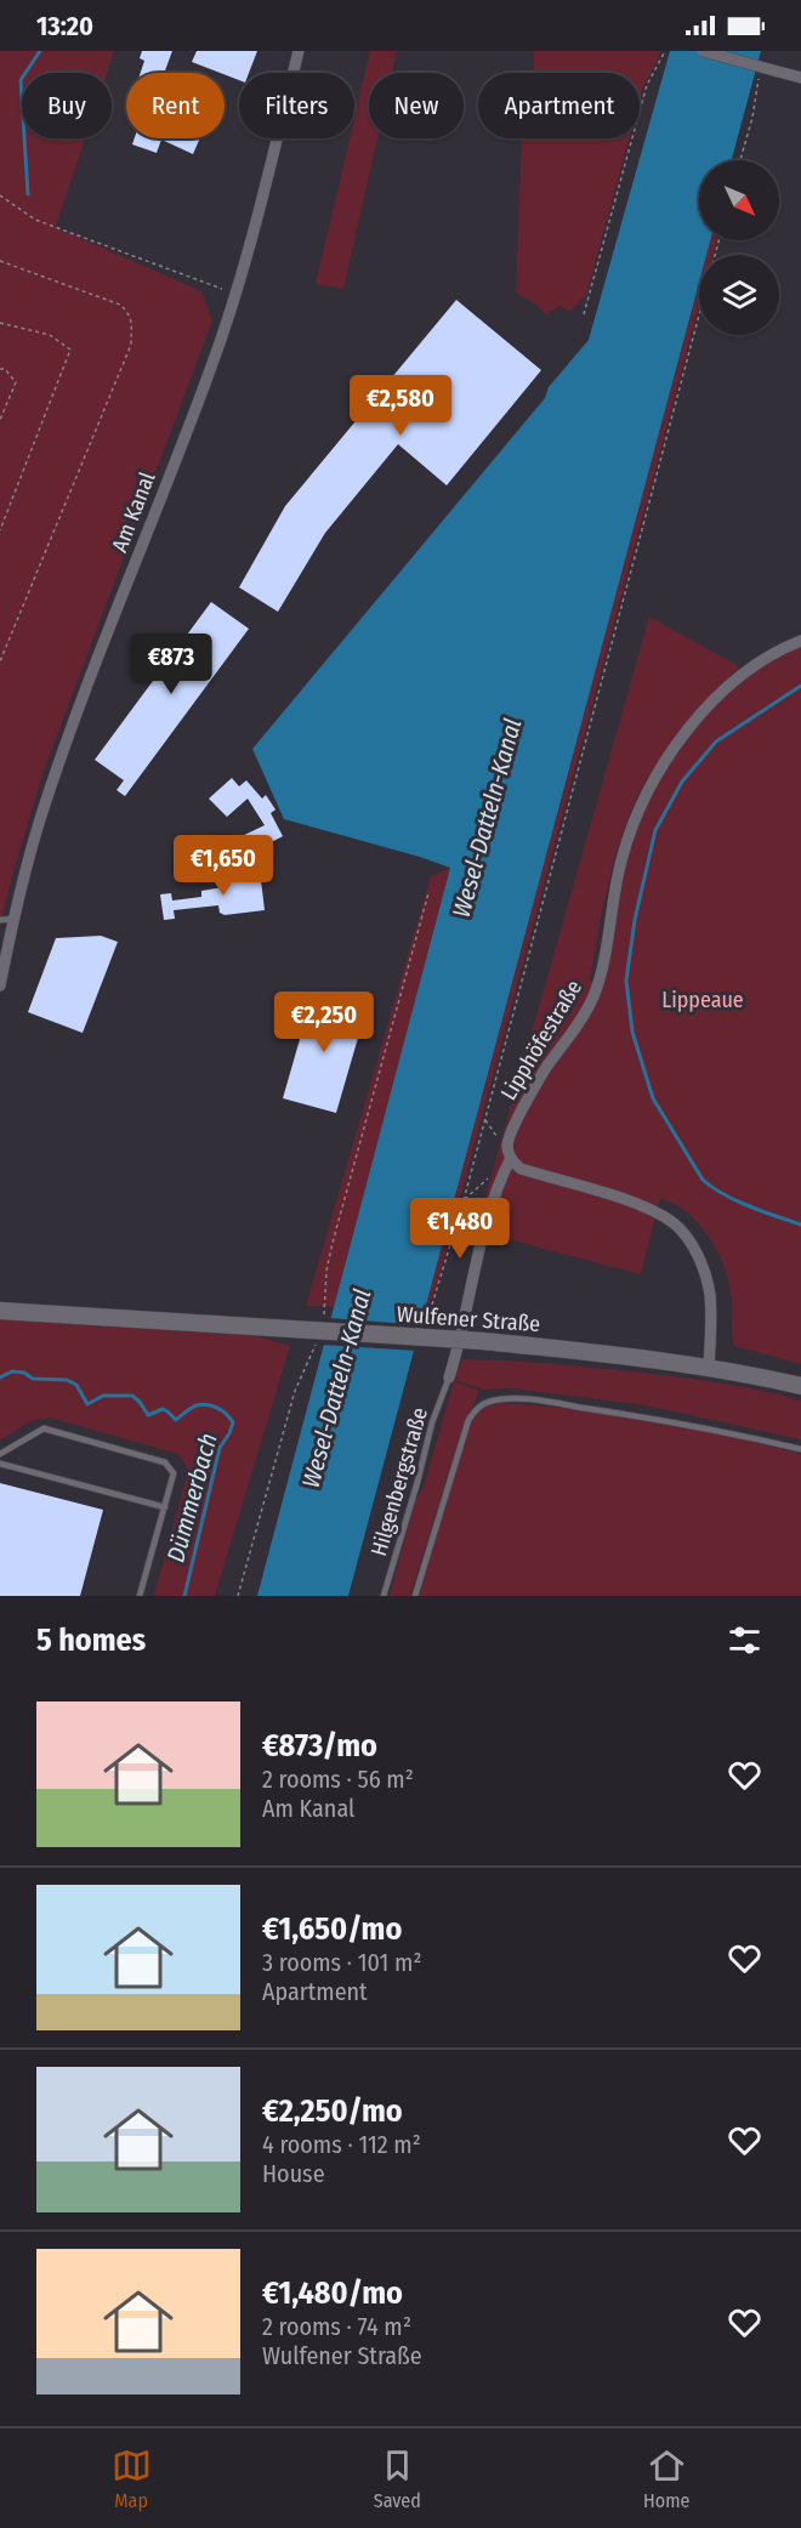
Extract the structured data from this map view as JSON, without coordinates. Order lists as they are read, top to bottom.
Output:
{
  "streets": {
    "main road": ["Wulfener Straße"],
    "street": ["Am Kanal", "Lipphöfestraße"],
    "lane": ["Hilgenbergstraße"]
  },
  "crossings": [
    ["Lipphöfestraße", "Hilgenbergstraße"]
  ],
  "water": ["Wesel-Datteln-Kanal", "Dümmerbach"],
  "parks": ["Lippeaue"],
  "north": "bottom right",
  "page": {
    "status": "13:20",
    "chip": [
      "Buy",
      "Rent",
      "Filters",
      "New",
      "Apartment"
    ],
    "price": [
      "€2,580",
      "€873",
      "€1,650",
      "€2,250",
      "€1,480"
    ],
    "heading": "5 homes",
    "list": [
      {
        "name": "€873/mo",
        "note": "2 rooms · 56 m² · Am Kanal"
      },
      {
        "name": "€1,650/mo",
        "note": "3 rooms · 101 m² · Apartment"
      },
      {
        "name": "€2,250/mo",
        "note": "4 rooms · 112 m² · House"
      },
      {
        "name": "€1,480/mo",
        "note": "2 rooms · 74 m² · Wulfener Straße"
      }
    ],
    "tabs": ["Map", "Saved", "Home"]
  }
}
